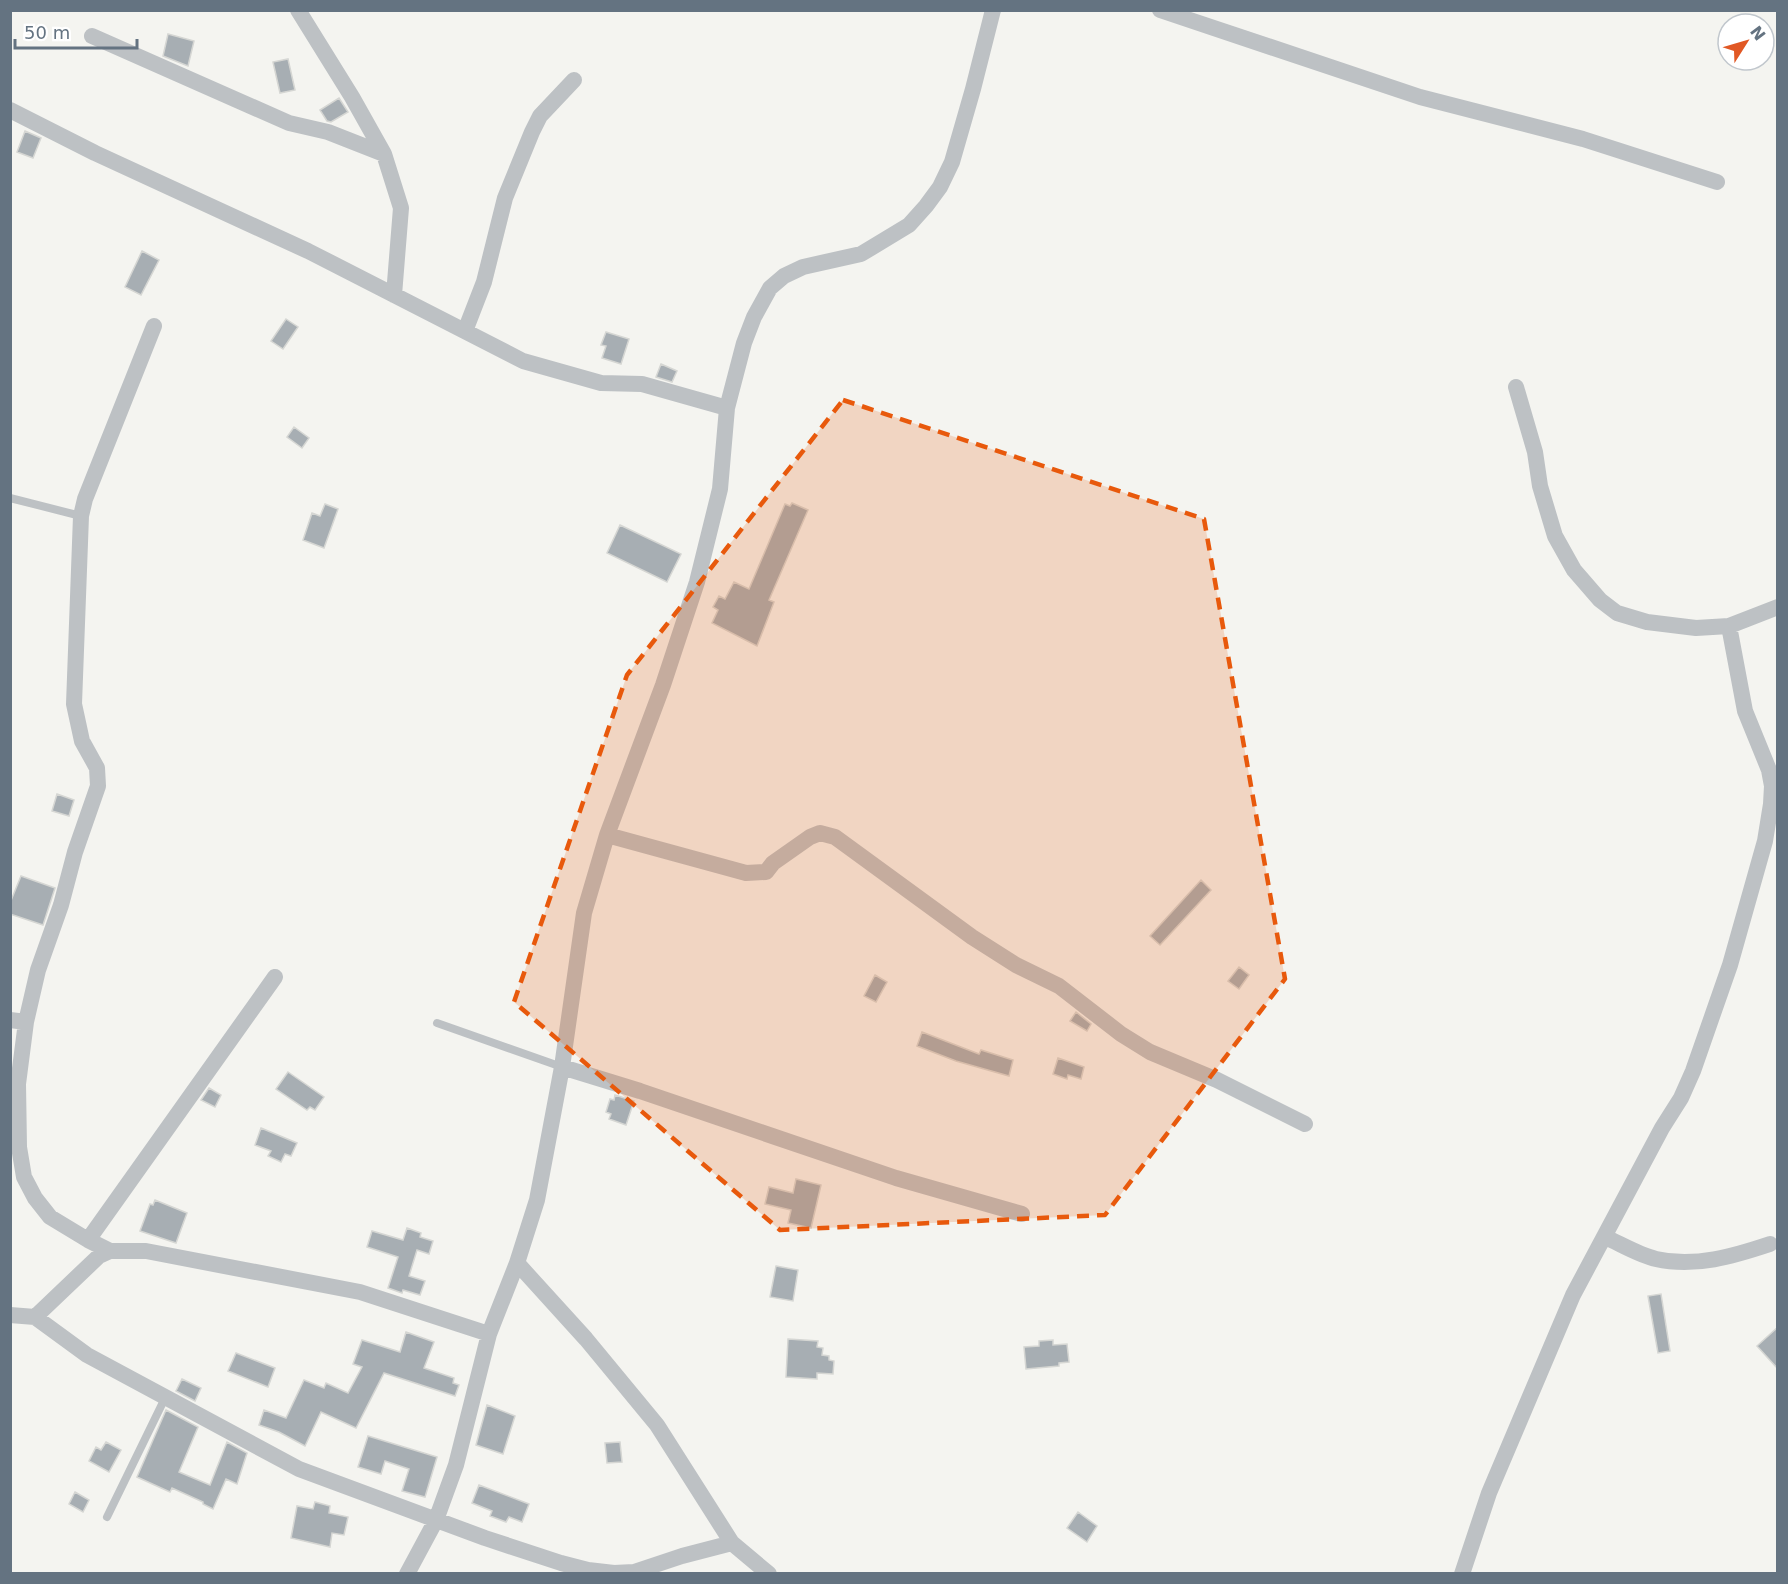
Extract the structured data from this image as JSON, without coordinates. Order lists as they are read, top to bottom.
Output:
{
  "scale_bar": "50 m",
  "north": "top right"
}
